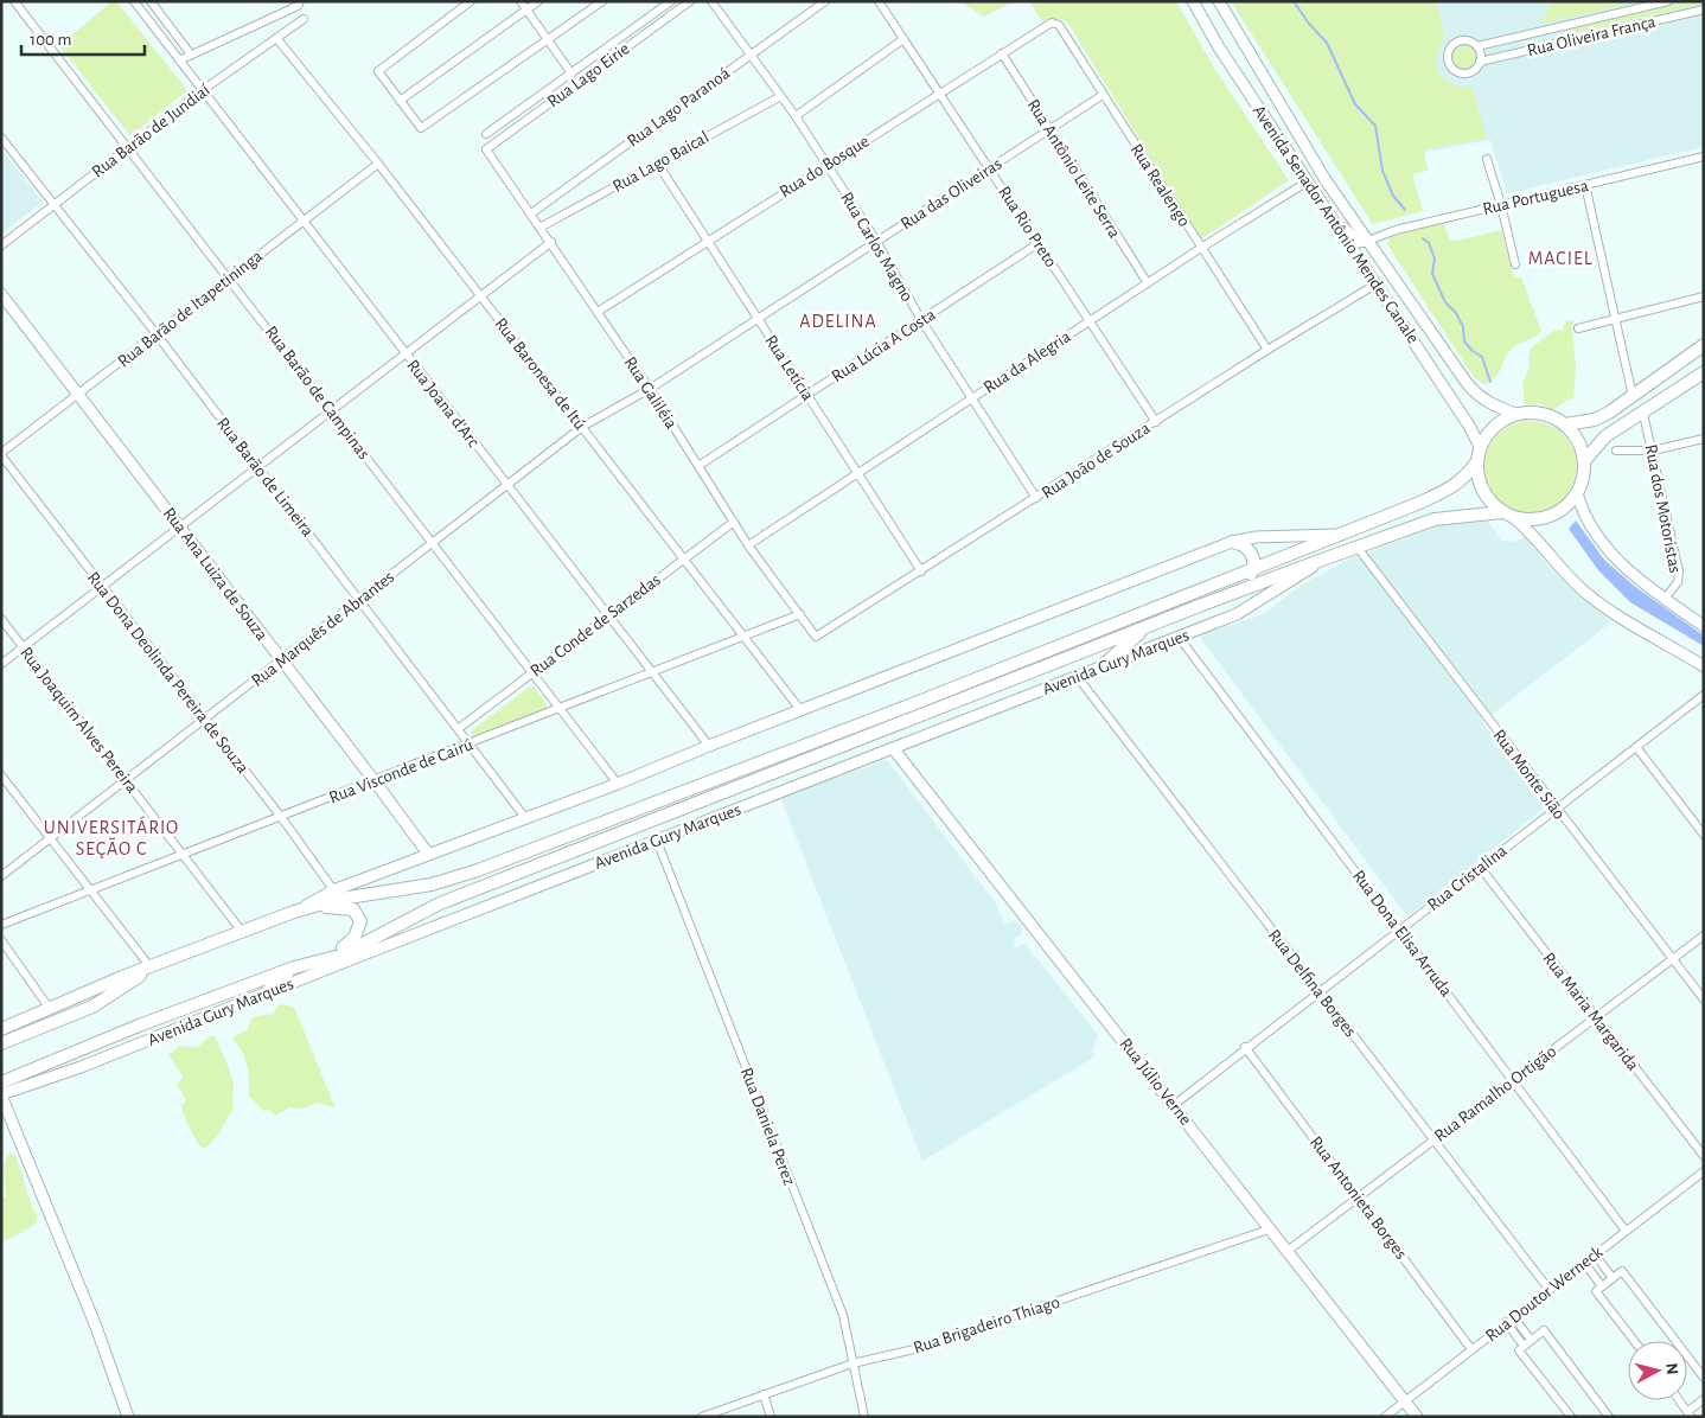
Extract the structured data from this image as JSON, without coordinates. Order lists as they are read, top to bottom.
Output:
{
  "streets": {
    "main road": [
      "Avenida Senador Antônio Mendes Canale",
      "Rua Ana Luiza de Souza",
      "Avenida Gury Marques",
      "Rua Júlio Verne"
    ],
    "street": [
      "Rua Oliveira França",
      "Rua Lago Eirie",
      "Rua Lago Paranoá",
      "Rua Barão de Jundiaí",
      "Rua Lago Baical",
      "Rua do Bosque",
      "Rua Antônio Leite Serra",
      "Rua Realengo",
      "Rua das Oliveiras",
      "Rua Portuguesa",
      "Rua Rio Preto",
      "Rua Carlos Magno",
      "Rua Barão de Itapetininga",
      "Rua Lúcia A Costa",
      "Rua da Alegria",
      "Rua Letícia",
      "Rua Baronesa de Itú",
      "Rua Barão de Campinas",
      "Rua Galiléia",
      "Rua Joana d'Arc",
      "Rua João de Souza",
      "Rua Barão de Limeira",
      "Rua dos Motoristas",
      "Rua Conde de Sarzedas",
      "Rua Marquês de Abrantes",
      "Rua Dona Deolinda Pereira de Souza",
      "Rua Joaquim Alves Pereira",
      "Rua Visconde de Cairú",
      "Rua Monte Sião",
      "Rua Cristalina",
      "Rua Dona Elisa Arruda",
      "Rua Delfina Borges",
      "Rua Maria Margarida",
      "Rua Ramalho Ortigão",
      "Rua Daniela Perez",
      "Rua Antonieta Borges",
      "Rua Doutor Werneck",
      "Rua Brigadeiro Thiago"
    ]
  },
  "crossings": [
    ["Rua Lago Eirie", "Rua Galiléia"],
    ["Rua Lago Paranoá", "Rua Carlos Magno"],
    ["Rua Lago Paranoá", "Rua Galiléia"],
    ["Rua Barão de Jundiaí", "Rua Baronesa de Itú"],
    ["Rua Barão de Jundiaí", "Rua Barão de Campinas"],
    ["Rua Barão de Jundiaí", "Rua Joana d'Arc"],
    ["Rua Barão de Jundiaí", "Rua Barão de Limeira"],
    ["Rua Lago Baical", "Rua Carlos Magno"],
    ["Rua Lago Baical", "Rua Letícia"],
    ["Rua Lago Baical", "Rua Galiléia"],
    ["Rua do Bosque", "Rua Antônio Leite Serra"],
    ["Rua do Bosque", "Rua Realengo"],
    ["Rua do Bosque", "Rua Rio Preto"],
    ["Rua do Bosque", "Rua Carlos Magno"],
    ["Rua do Bosque", "Rua Letícia"],
    ["Rua do Bosque", "Rua Galiléia"],
    ["Rua Antônio Leite Serra", "Rua das Oliveiras"],
    ["Rua Antônio Leite Serra", "Rua da Alegria"],
    ["Rua Realengo", "Rua das Oliveiras"],
    ["Rua Realengo", "Rua da Alegria"],
    ["Rua Realengo", "Rua João de Souza"],
    ["Rua das Oliveiras", "Rua Rio Preto"],
    ["Rua das Oliveiras", "Rua Carlos Magno"],
    ["Rua das Oliveiras", "Rua Letícia"],
    ["Rua das Oliveiras", "Rua Galiléia"],
    ["Rua das Oliveiras", "Rua Marquês de Abrantes"],
    ["Rua Portuguesa", "Avenida Senador Antônio Mendes Canale"],
    ["Avenida Senador Antônio Mendes Canale", "Rua da Alegria"],
    ["Avenida Senador Antônio Mendes Canale", "Rua João de Souza"],
    ["Avenida Senador Antônio Mendes Canale", "Avenida Gury Marques"],
    ["Rua Rio Preto", "Rua Lúcia A Costa"],
    ["Rua Rio Preto", "Rua da Alegria"],
    ["Rua Rio Preto", "Rua João de Souza"],
    ["Rua Carlos Magno", "Rua Lúcia A Costa"],
    ["Rua Carlos Magno", "Rua da Alegria"],
    ["Rua Carlos Magno", "Rua João de Souza"],
    ["Rua Barão de Itapetininga", "Rua Baronesa de Itú"],
    ["Rua Barão de Itapetininga", "Rua Barão de Campinas"],
    ["Rua Barão de Itapetininga", "Rua Joana d'Arc"],
    ["Rua Barão de Itapetininga", "Rua Barão de Limeira"],
    ["Rua Barão de Itapetininga", "Rua Ana Luiza de Souza"],
    ["Rua Barão de Itapetininga", "Rua Dona Deolinda Pereira de Souza"],
    ["Rua Lúcia A Costa", "Rua Letícia"],
    ["Rua Lúcia A Costa", "Rua Galiléia"],
    ["Rua da Alegria", "Rua Letícia"],
    ["Rua da Alegria", "Rua Galiléia"],
    ["Rua Letícia", "Rua João de Souza"],
    ["Rua Baronesa de Itú", "Rua Conde de Sarzedas"],
    ["Rua Baronesa de Itú", "Rua Marquês de Abrantes"],
    ["Rua Baronesa de Itú", "Avenida Gury Marques"],
    ["Rua Baronesa de Itú", "Rua Visconde de Cairú"],
    ["Rua Barão de Campinas", "Rua Conde de Sarzedas"],
    ["Rua Barão de Campinas", "Rua Marquês de Abrantes"],
    ["Rua Barão de Campinas", "Avenida Gury Marques"],
    ["Rua Barão de Campinas", "Rua Visconde de Cairú"],
    ["Rua Galiléia", "Rua João de Souza"],
    ["Rua Galiléia", "Rua Conde de Sarzedas"],
    ["Rua Galiléia", "Rua Marquês de Abrantes"],
    ["Rua Galiléia", "Rua Visconde de Cairú"],
    ["Rua Joana d'Arc", "Rua Conde de Sarzedas"],
    ["Rua Joana d'Arc", "Rua Marquês de Abrantes"],
    ["Rua Joana d'Arc", "Avenida Gury Marques"],
    ["Rua Joana d'Arc", "Rua Visconde de Cairú"],
    ["Rua Barão de Limeira", "Rua Conde de Sarzedas"],
    ["Rua Barão de Limeira", "Rua Marquês de Abrantes"],
    ["Rua Barão de Limeira", "Avenida Gury Marques"],
    ["Rua Barão de Limeira", "Rua Visconde de Cairú"],
    ["Rua Ana Luiza de Souza", "Rua Marquês de Abrantes"],
    ["Rua Ana Luiza de Souza", "Avenida Gury Marques"],
    ["Rua Ana Luiza de Souza", "Rua Visconde de Cairú"],
    ["Rua Marquês de Abrantes", "Rua Dona Deolinda Pereira de Souza"],
    ["Rua Marquês de Abrantes", "Rua Joaquim Alves Pereira"],
    ["Avenida Gury Marques", "Rua Dona Deolinda Pereira de Souza"],
    ["Avenida Gury Marques", "Rua Joaquim Alves Pereira"],
    ["Avenida Gury Marques", "Rua Monte Sião"],
    ["Avenida Gury Marques", "Rua Dona Elisa Arruda"],
    ["Avenida Gury Marques", "Rua Delfina Borges"],
    ["Avenida Gury Marques", "Rua Júlio Verne"],
    ["Avenida Gury Marques", "Rua Daniela Perez"],
    ["Rua Dona Deolinda Pereira de Souza", "Rua Visconde de Cairú"],
    ["Rua Joaquim Alves Pereira", "Rua Visconde de Cairú"],
    ["Rua Monte Sião", "Rua Cristalina"],
    ["Rua Monte Sião", "Rua Ramalho Ortigão"],
    ["Rua Cristalina", "Rua Dona Elisa Arruda"],
    ["Rua Cristalina", "Rua Delfina Borges"],
    ["Rua Cristalina", "Rua Maria Margarida"],
    ["Rua Cristalina", "Rua Júlio Verne"],
    ["Rua Cristalina", "Rua Antonieta Borges"],
    ["Rua Dona Elisa Arruda", "Rua Ramalho Ortigão"],
    ["Rua Dona Elisa Arruda", "Rua Doutor Werneck"],
    ["Rua Delfina Borges", "Rua Ramalho Ortigão"],
    ["Rua Delfina Borges", "Rua Doutor Werneck"],
    ["Rua Maria Margarida", "Rua Ramalho Ortigão"],
    ["Rua Júlio Verne", "Rua Ramalho Ortigão"],
    ["Rua Júlio Verne", "Rua Doutor Werneck"],
    ["Rua Júlio Verne", "Rua Brigadeiro Thiago"],
    ["Rua Ramalho Ortigão", "Rua Antonieta Borges"],
    ["Rua Daniela Perez", "Rua Brigadeiro Thiago"],
    ["Rua Antonieta Borges", "Rua Doutor Werneck"]
  ],
  "districts": ["MACIEL", "ADELINA", "UNIVERSITÁRIO SEÇÃO C"],
  "scale_bar": "100 m",
  "north": "right"
}
